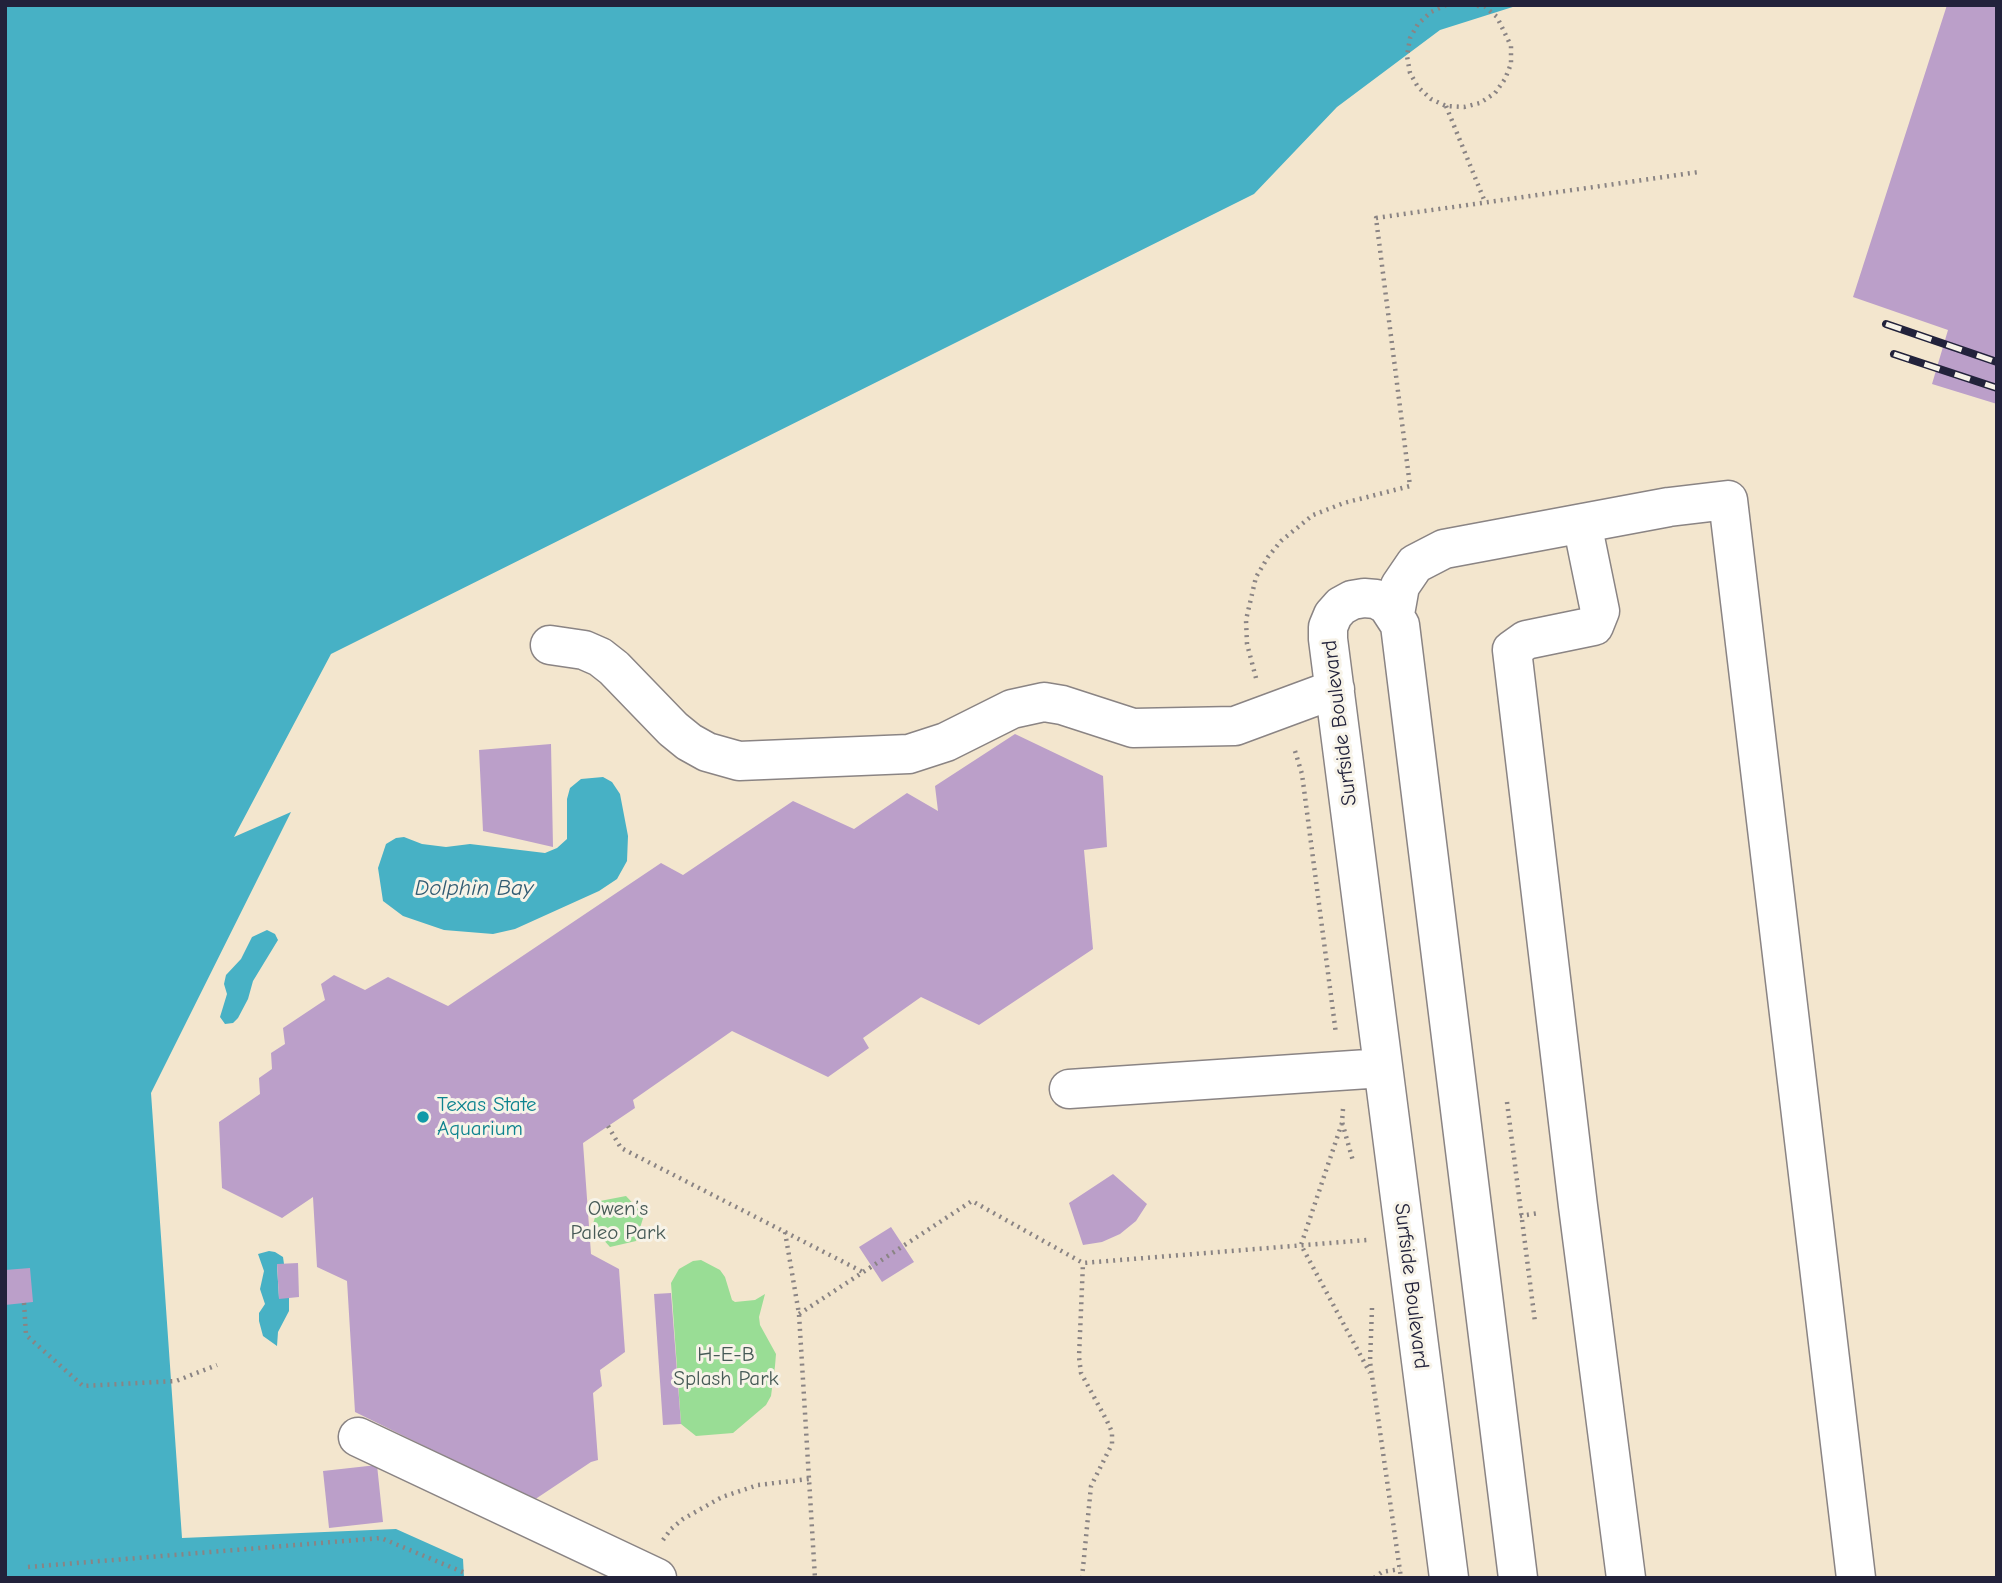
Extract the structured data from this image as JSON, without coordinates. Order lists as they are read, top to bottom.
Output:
{
  "streets": {
    "street": ["Surfside Boulevard"]
  },
  "water": ["Dolphin Bay"],
  "parks": ["Owen’s Paleo Park", "H-E-B Splash Park"],
  "places": ["Texas State Aquarium"]
}
